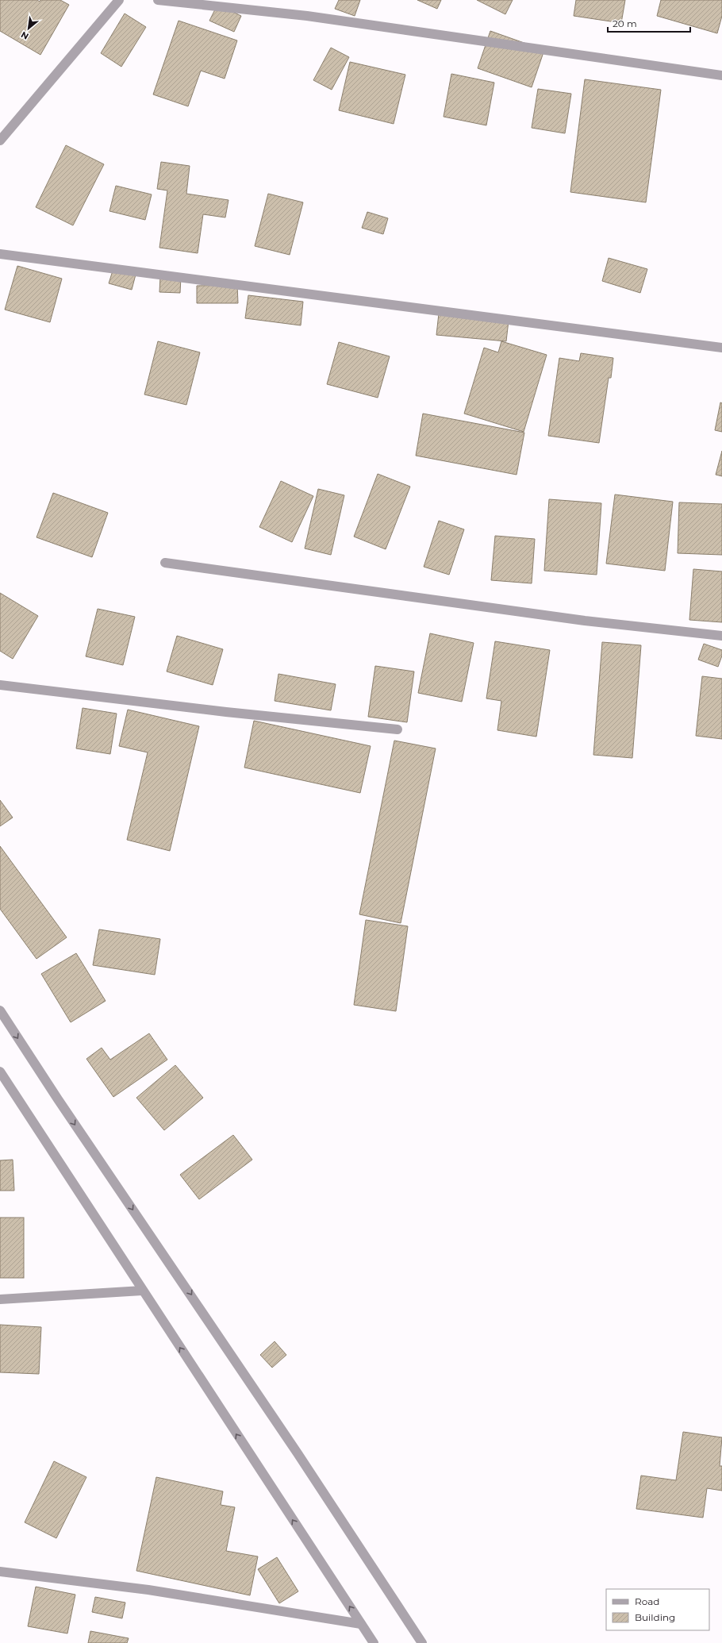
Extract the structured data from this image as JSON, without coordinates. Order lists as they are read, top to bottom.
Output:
{
  "legend": ["Road", "Building"],
  "scale_bar": "20 m",
  "north": "bottom left"
}
